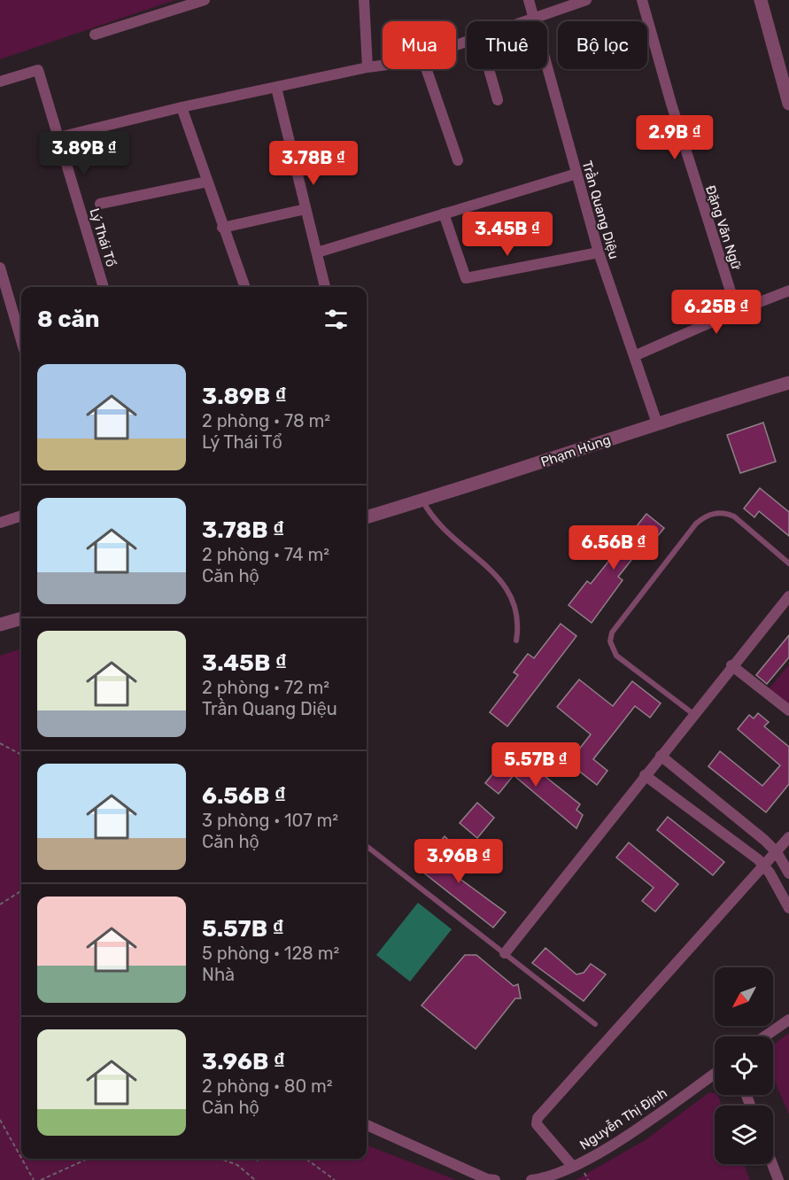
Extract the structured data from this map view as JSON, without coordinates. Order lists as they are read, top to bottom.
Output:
{
  "streets": {
    "street": [
      "Trần Quang Diệu",
      "Đặng Văn Ngữ",
      "Lý Thái Tổ",
      "Phạm Hùng",
      "Nguyễn Thị Định"
    ]
  },
  "crossings": [
    ["Trần Quang Diệu", "Phạm Hùng"]
  ],
  "north": "bottom left",
  "page": {
    "chip": ["Mua", "Thuê", "Bộ lọc"],
    "price": [
      "2.9B ₫",
      "3.89B ₫",
      "3.78B ₫",
      "3.45B ₫",
      "6.25B ₫",
      "6.56B ₫",
      "5.57B ₫",
      "3.96B ₫"
    ],
    "heading": "8 căn",
    "list": [
      {
        "name": "3.89B ₫",
        "note": "2 phòng · 78 m² · Lý Thái Tổ"
      },
      {
        "name": "3.78B ₫",
        "note": "2 phòng · 74 m² · Căn hộ"
      },
      {
        "name": "3.45B ₫",
        "note": "2 phòng · 72 m² · Trần Quang Diệu"
      },
      {
        "name": "6.56B ₫",
        "note": "3 phòng · 107 m² · Căn hộ"
      },
      {
        "name": "5.57B ₫",
        "note": "5 phòng · 128 m² · Nhà"
      },
      {
        "name": "3.96B ₫",
        "note": "2 phòng · 80 m² · Căn hộ"
      }
    ]
  }
}
